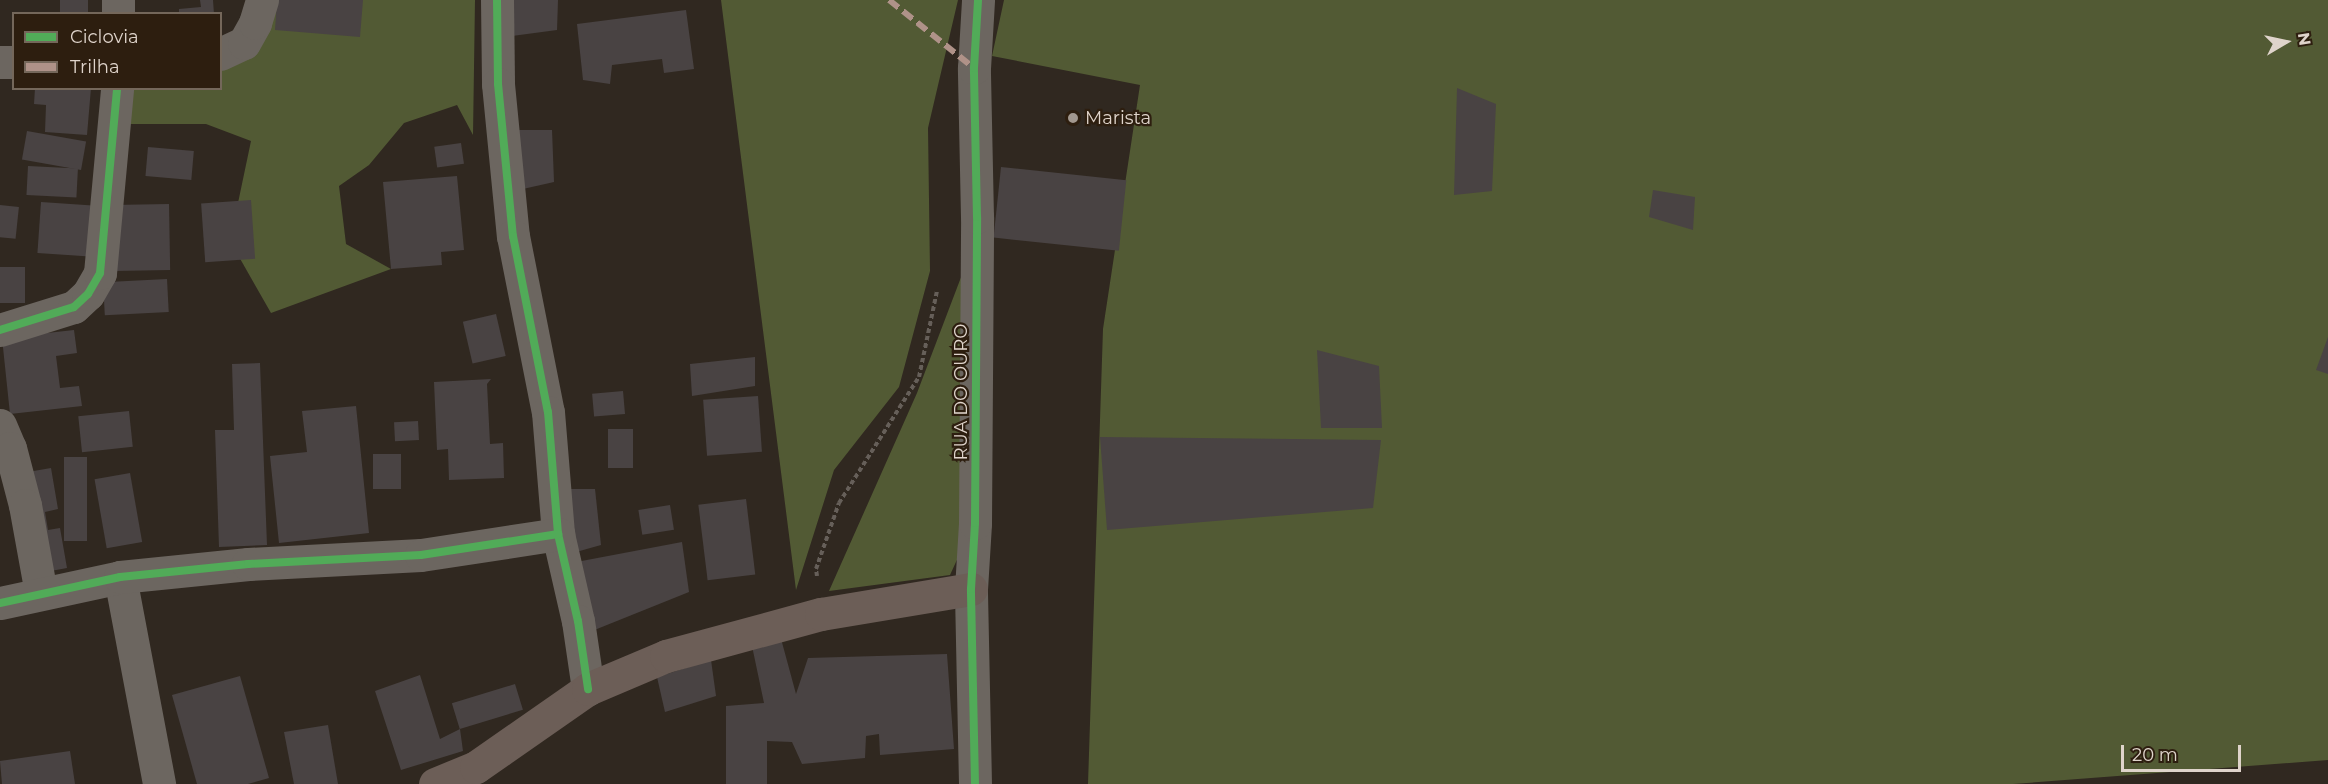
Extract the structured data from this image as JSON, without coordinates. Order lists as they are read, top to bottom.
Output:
{
  "streets": {
    "street": ["RUA DO OURO"]
  },
  "places": ["Marista"],
  "legend": ["Ciclovia", "Trilha"],
  "scale_bar": "20 m",
  "north": "right"
}
